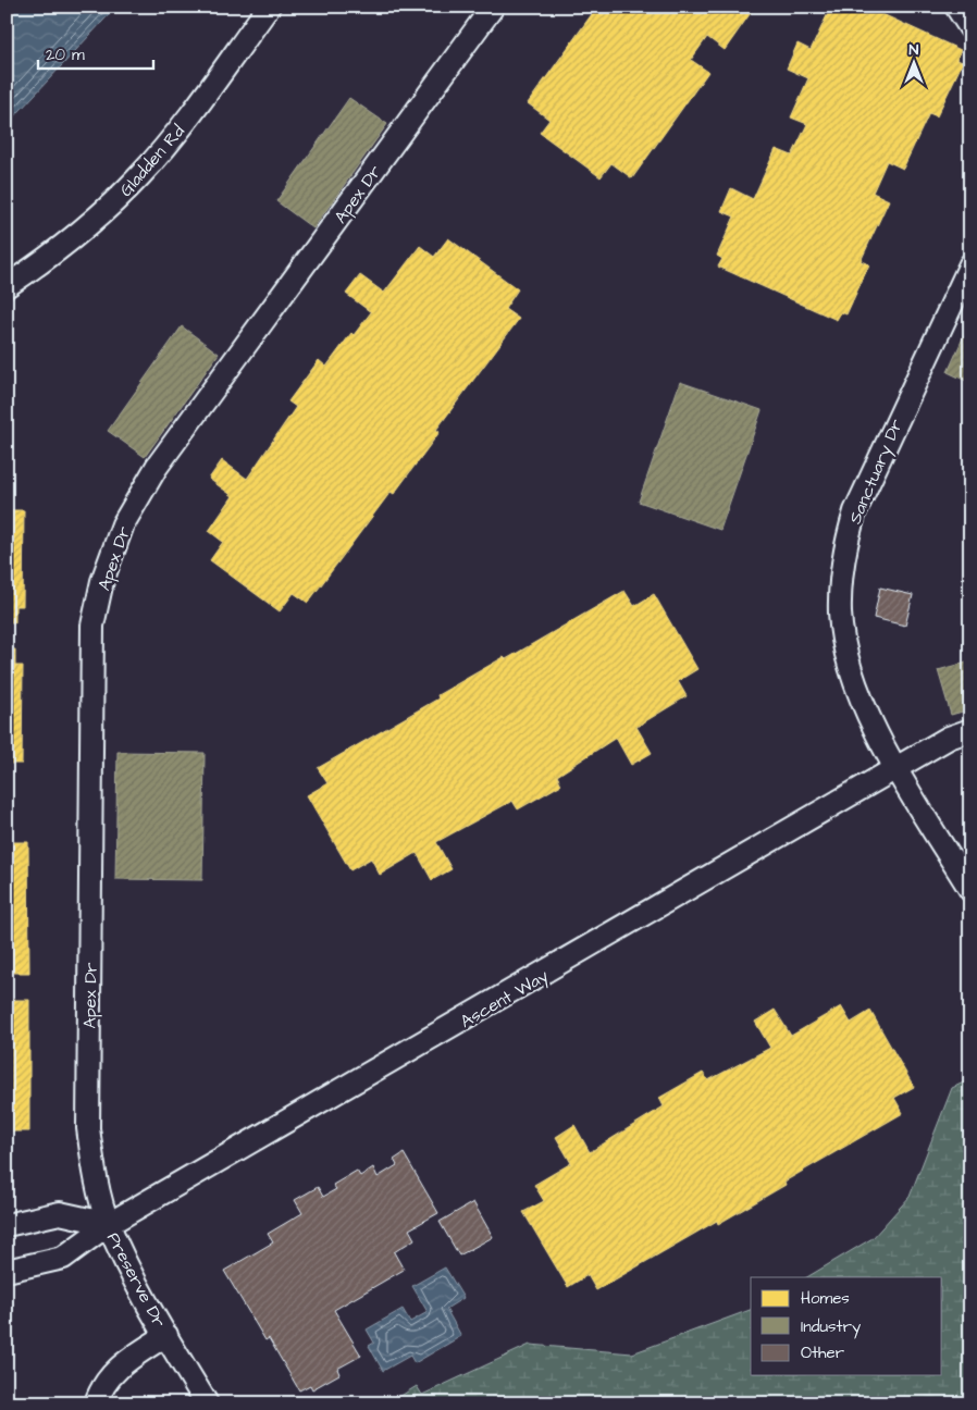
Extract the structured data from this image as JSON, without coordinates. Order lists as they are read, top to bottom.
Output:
{
  "streets": {
    "lane": [
      "Gladden Rd",
      "Apex Dr",
      "Sanctuary Dr",
      "Ascent Way",
      "Preserve Dr"
    ]
  },
  "crossings": [
    ["Apex Dr", "Ascent Way"],
    ["Apex Dr", "Preserve Dr"],
    ["Sanctuary Dr", "Ascent Way"],
    ["Ascent Way", "Preserve Dr"]
  ],
  "legend": ["Homes", "Industry", "Other"],
  "scale_bar": "20 m",
  "north": "top"
}
